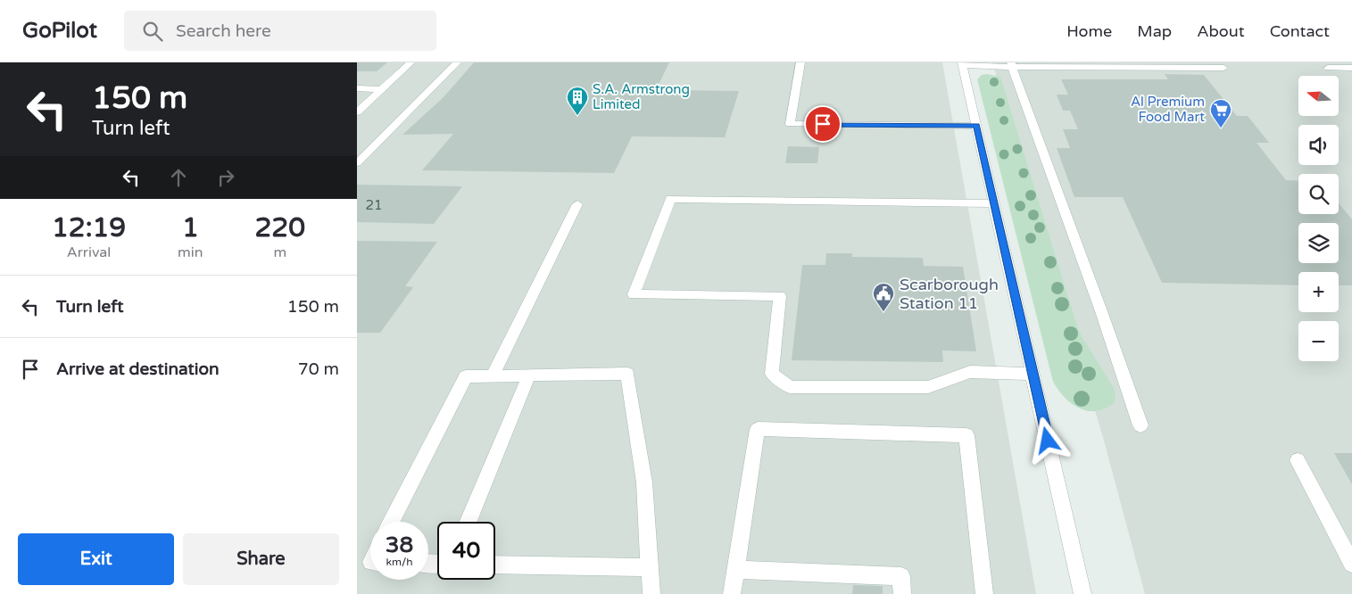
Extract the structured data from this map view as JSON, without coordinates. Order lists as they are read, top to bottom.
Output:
{
  "places": {
    "building": ["S.A. Armstrong Limited"],
    "supermarket": ["Al Premium Food Mart"],
    "public building": ["Scarborough Station 11"]
  },
  "house_numbers": ["21"],
  "north": "left",
  "page": {
    "header": "GoPilot",
    "search": "Search here",
    "nav": [
      "Home",
      "Map",
      "About",
      "Contact"
    ],
    "turn": ["150 m", "Turn left"],
    "map_buttons": ["+", "−"],
    "eta": [
      "12:19",
      "Arrival",
      "1",
      "min",
      "220",
      "m"
    ],
    "list": [
      {
        "name": "Turn left",
        "value": "150 m"
      },
      {
        "name": "Arrive at destination",
        "value": "70 m"
      }
    ],
    "speed": "38 km/h",
    "limit": "40",
    "buttons": ["Exit", "Share"]
  }
}
